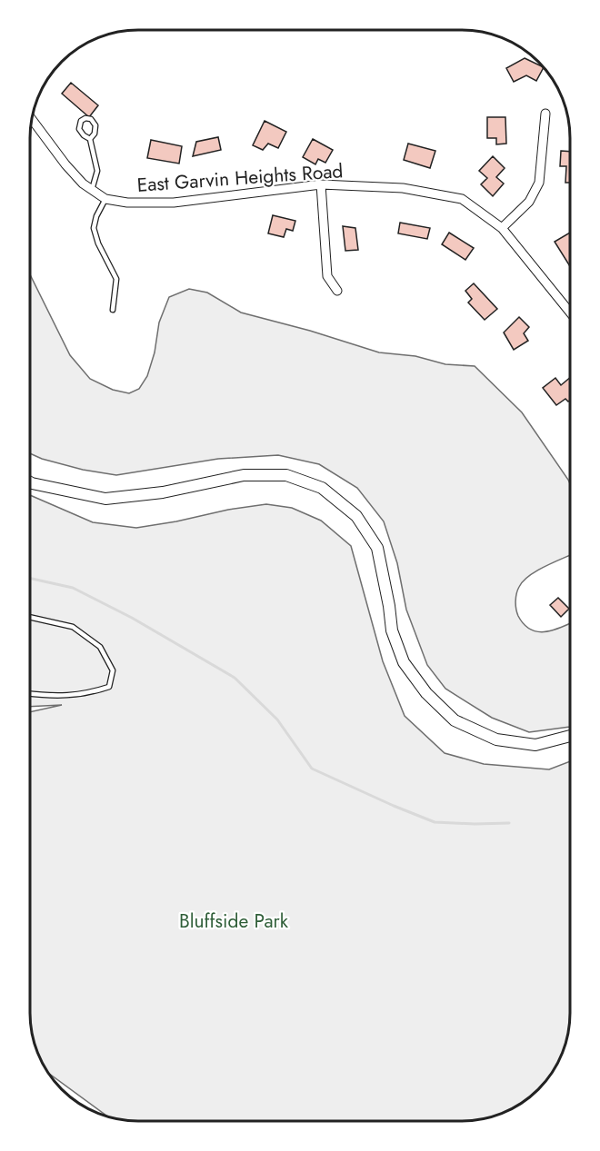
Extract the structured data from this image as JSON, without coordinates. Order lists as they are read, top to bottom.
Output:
{
  "streets": {
    "street": ["East Garvin Heights Road"]
  },
  "parks": ["Bluffside Park"]
}
